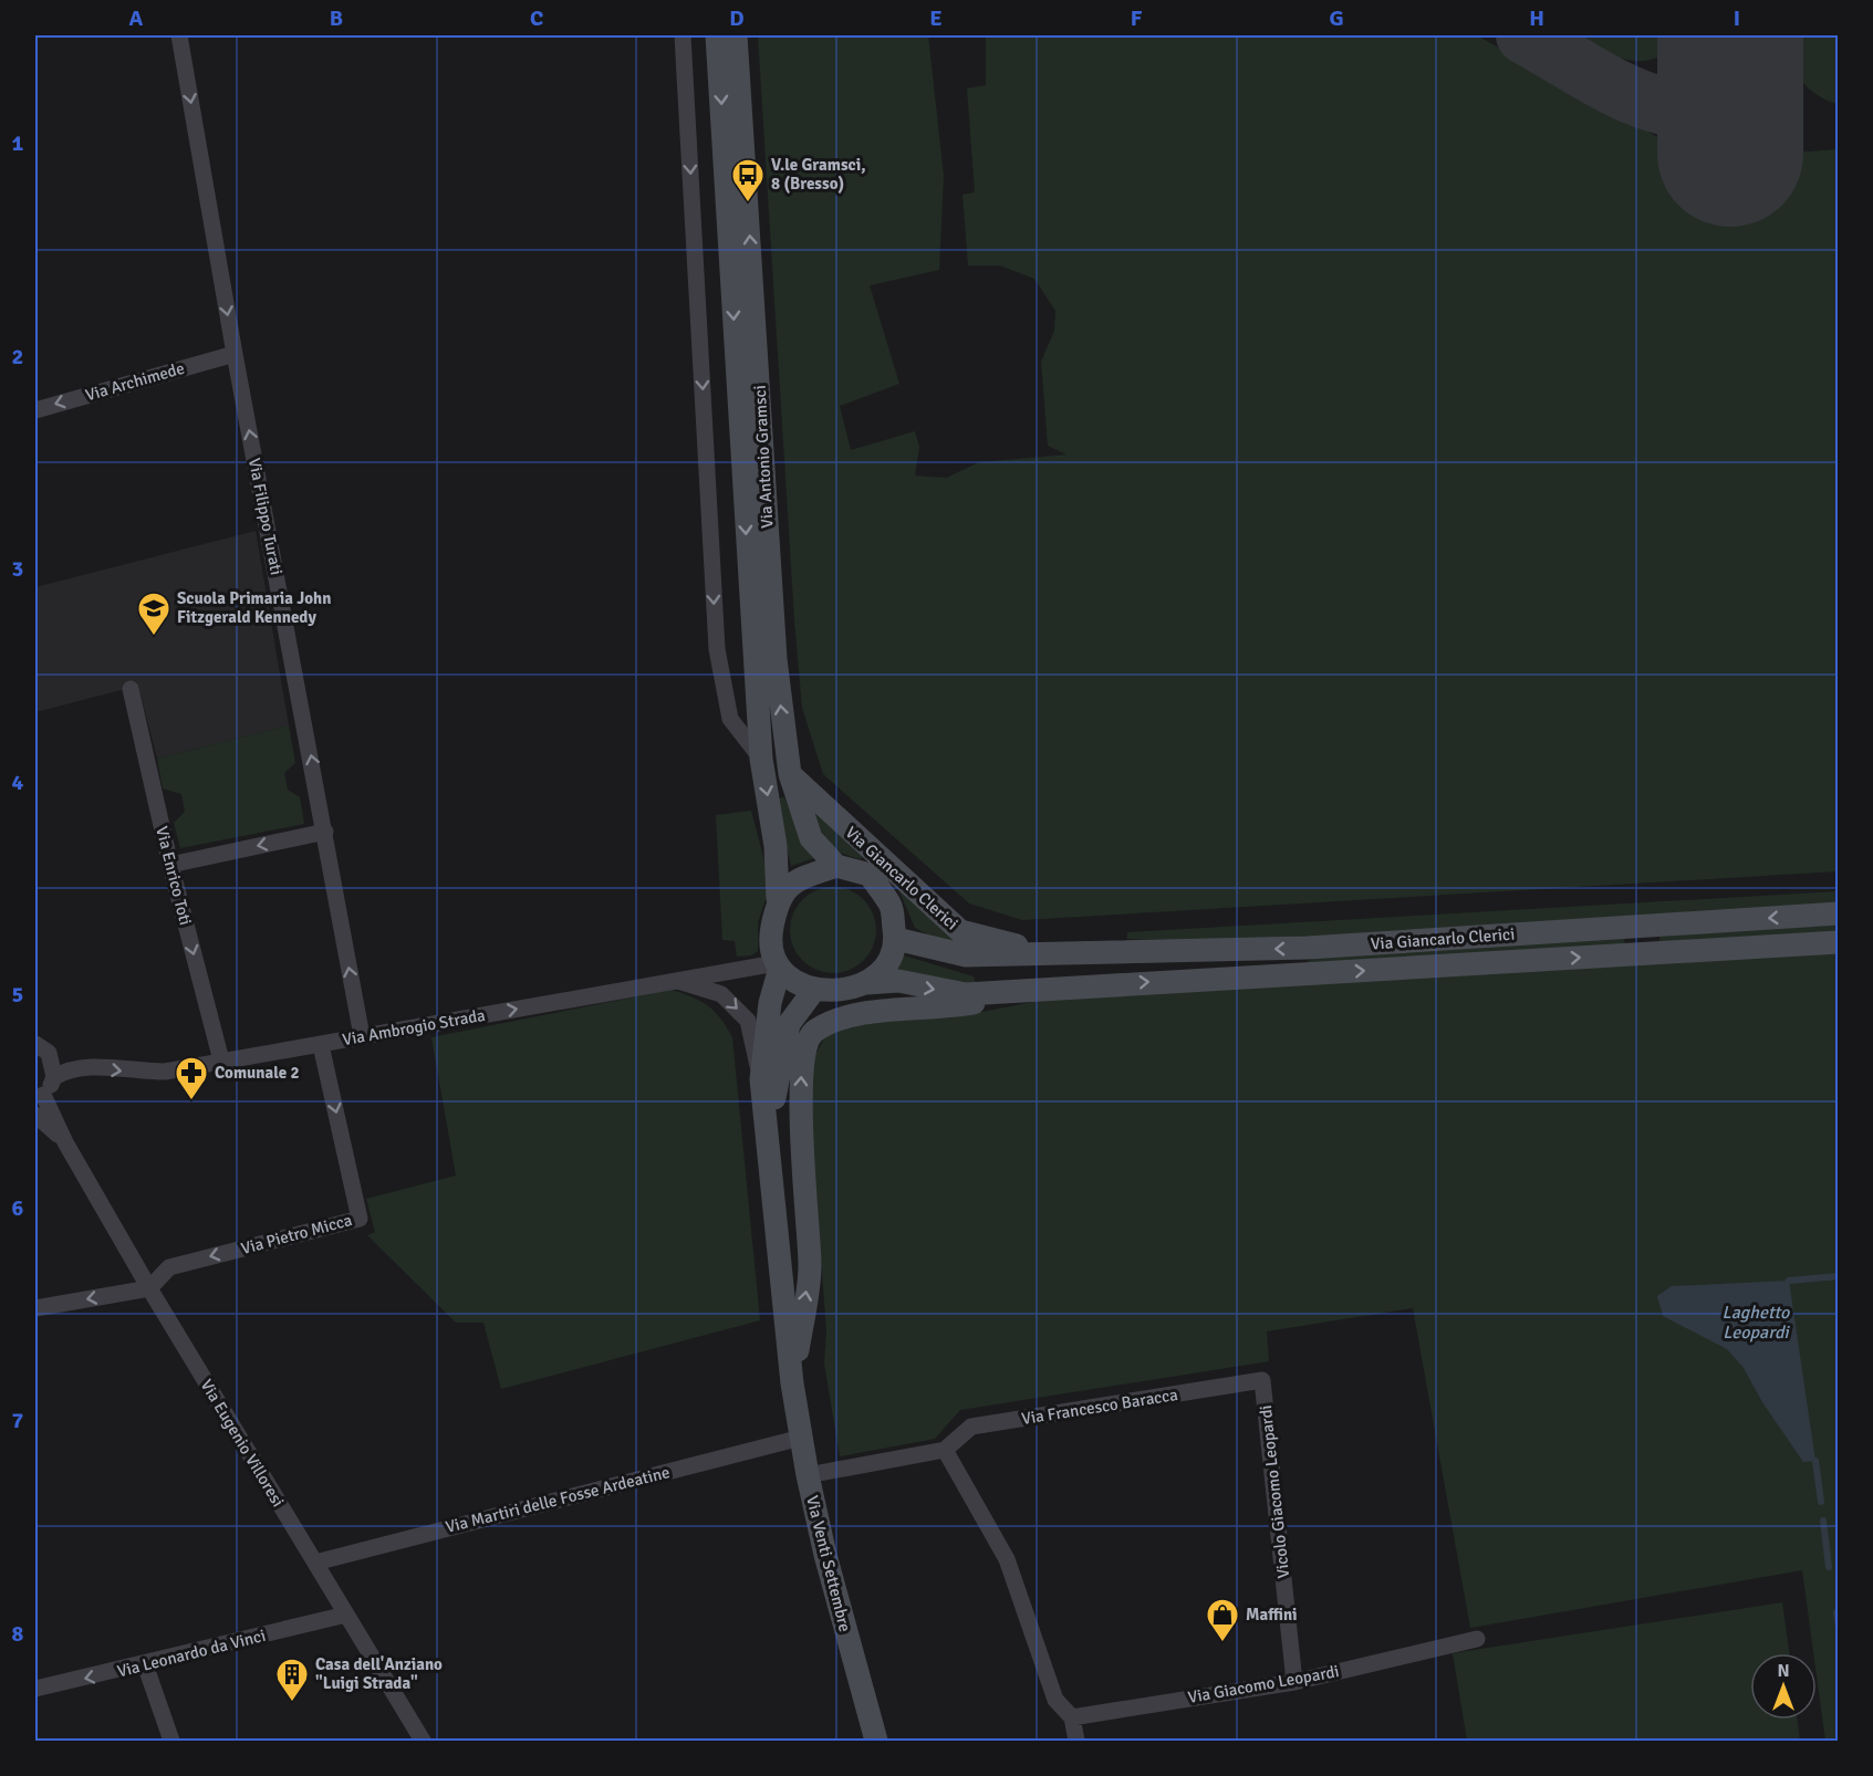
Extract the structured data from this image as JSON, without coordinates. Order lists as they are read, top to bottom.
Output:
{
  "streets": {
    "street": [
      "Via Archimede",
      "Via Antonio Gramsci",
      "Via Filippo Turati",
      "Via Enrico Toti",
      "Via Giancarlo Clerici",
      "Via Ambrogio Strada",
      "Via Pietro Micca",
      "Via Francesco Baracca",
      "Via Eugenio Villoresi",
      "Vicolo Giacomo Leopardi",
      "Via Martiri delle Fosse Ardeatine",
      "Via Venti Settembre",
      "Via Leonardo da Vinci",
      "Via Giacomo Leopardi"
    ]
  },
  "crossings": [
    ["Via Archimede", "Via Filippo Turati"],
    ["Via Antonio Gramsci", "Via Giancarlo Clerici"],
    ["Via Antonio Gramsci", "Via Ambrogio Strada"],
    ["Via Antonio Gramsci", "Via Venti Settembre"],
    ["Via Filippo Turati", "Via Ambrogio Strada"],
    ["Via Enrico Toti", "Via Ambrogio Strada"],
    ["Via Giancarlo Clerici", "Via Ambrogio Strada"],
    ["Via Giancarlo Clerici", "Via Venti Settembre"],
    ["Via Ambrogio Strada", "Via Pietro Micca"],
    ["Via Ambrogio Strada", "Via Venti Settembre"],
    ["Via Pietro Micca", "Via Eugenio Villoresi"],
    ["Via Francesco Baracca", "Vicolo Giacomo Leopardi"],
    ["Via Eugenio Villoresi", "Via Martiri delle Fosse Ardeatine"],
    ["Via Eugenio Villoresi", "Via Leonardo da Vinci"],
    ["Vicolo Giacomo Leopardi", "Via Giacomo Leopardi"],
    ["Via Martiri delle Fosse Ardeatine", "Via Venti Settembre"]
  ],
  "one_way": [
    "Via Archimede",
    "Via Enrico Toti",
    "Via Ambrogio Strada",
    "Via Leonardo da Vinci"
  ],
  "water": ["Laghetto Leopardi"],
  "places": {
    "bus stop": ["V.le Gramsci, 8 (Bresso)"],
    "school or university": ["Scuola Primaria John Fitzgerald Kennedy"],
    "pharmacy": ["Comunale 2"],
    "shop": ["Maffini"],
    "building": ["Casa dell'Anziano \"Luigi Strada\""]
  },
  "north": "top",
  "grid": {
    "columns": [
      "A",
      "B",
      "C",
      "D",
      "E",
      "F",
      "G",
      "H",
      "I"
    ],
    "rows": [
      "1",
      "2",
      "3",
      "4",
      "5",
      "6",
      "7",
      "8"
    ]
  }
}
